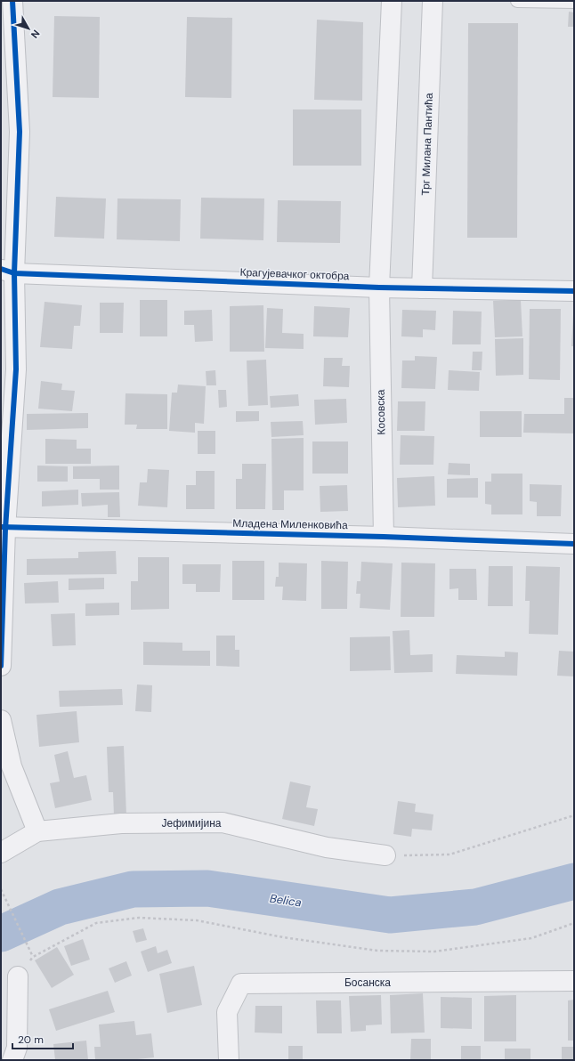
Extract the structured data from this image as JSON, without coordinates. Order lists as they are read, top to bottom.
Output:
{
  "streets": {
    "street": [
      "Трг Милана Пантића",
      "Крагујевачког октобра",
      "Косовска",
      "Младена Миленковића",
      "Јефимијина",
      "Босанска"
    ]
  },
  "crossings": [
    ["Трг Милана Пантића", "Крагујевачког октобра"],
    ["Крагујевачког октобра", "Косовска"],
    ["Косовска", "Младена Миленковића"]
  ],
  "water": ["Belica"],
  "scale_bar": "20 m",
  "north": "bottom right"
}
